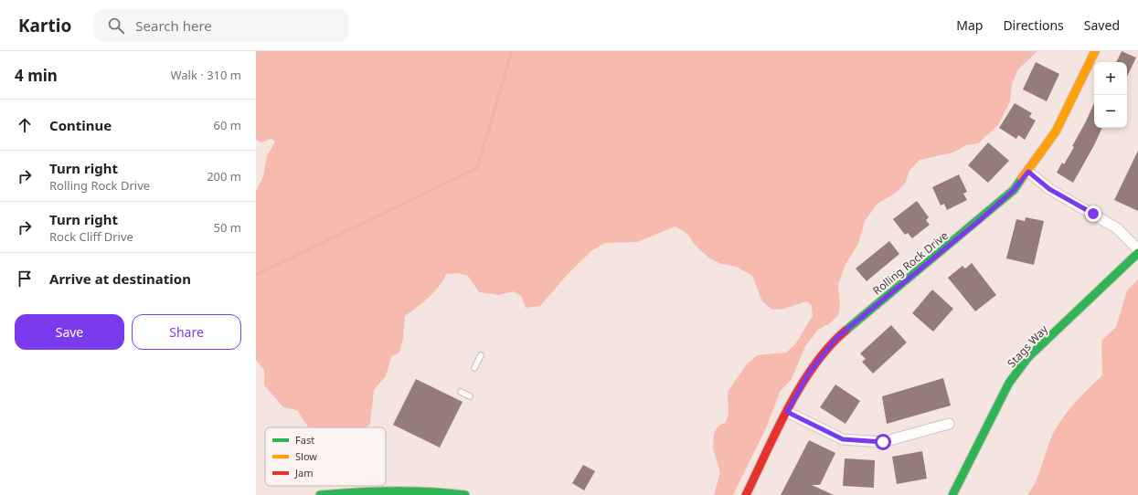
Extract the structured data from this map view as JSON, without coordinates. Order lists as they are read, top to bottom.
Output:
{
  "streets": {
    "street": ["Rolling Rock Drive", "Stags Way"]
  },
  "legend": ["Fast", "Slow", "Jam"],
  "page": {
    "header": "Kartio",
    "search": "Search here",
    "nav": ["Map", "Directions", "Saved"],
    "heading": ["4 min", "Walk · 310 m"],
    "map_buttons": ["+", "−"],
    "list": [
      ["Continue", "60 m"],
      ["Turn right", "Rolling Rock Drive", "200 m"],
      ["Turn right", "Rock Cliff Drive", "50 m"],
      "Arrive at destination"
    ],
    "buttons": ["Save", "Share"]
  }
}
